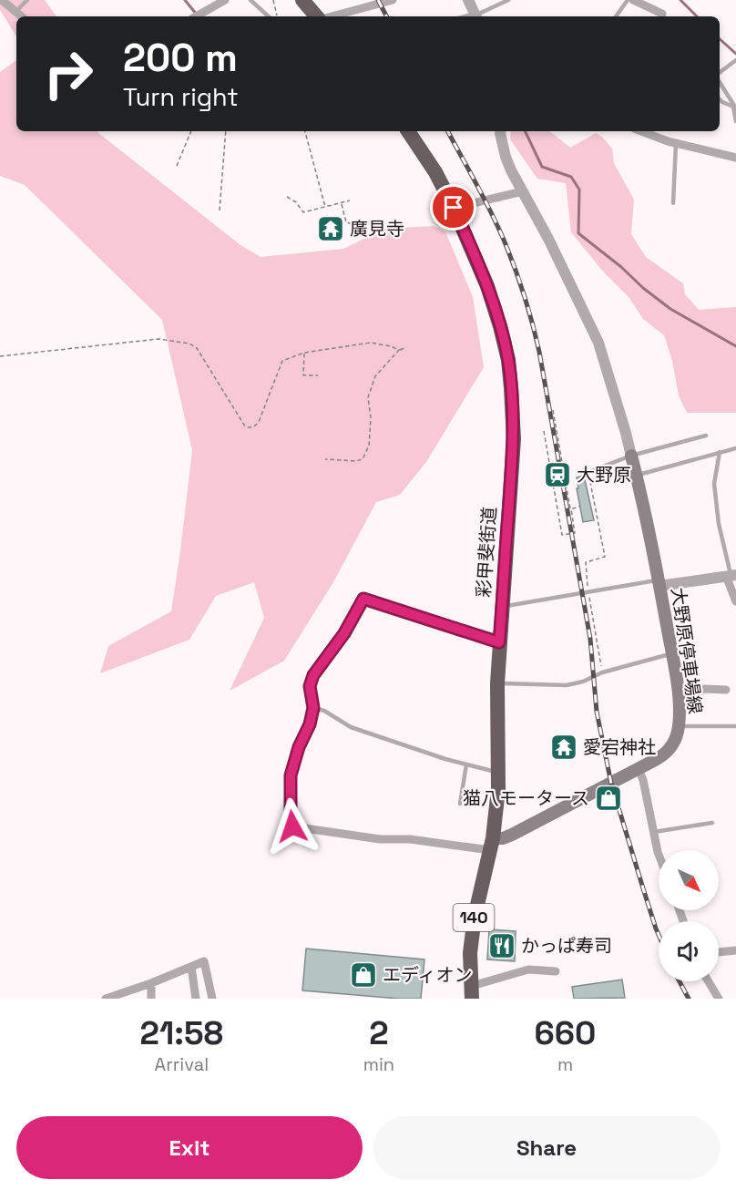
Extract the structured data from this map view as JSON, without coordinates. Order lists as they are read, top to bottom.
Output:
{
  "streets": {
    "highway": ["彩甲斐街道", "140"],
    "main road": ["大野原停車場線"]
  },
  "crossings": [
    ["彩甲斐街道", "大野原停車場線"]
  ],
  "places": {
    "temple": ["廣見寺", "愛宕神社"],
    "station": ["大野原"],
    "shop": ["猫八モータース", "エディオン"],
    "restaurant": ["かっぱ寿司"]
  },
  "north": "bottom right",
  "page": {
    "turn": ["200 m", "Turn right"],
    "eta": [
      "21:58",
      "Arrival",
      "2",
      "min",
      "660",
      "m"
    ],
    "buttons": ["Exit", "Share"]
  }
}
